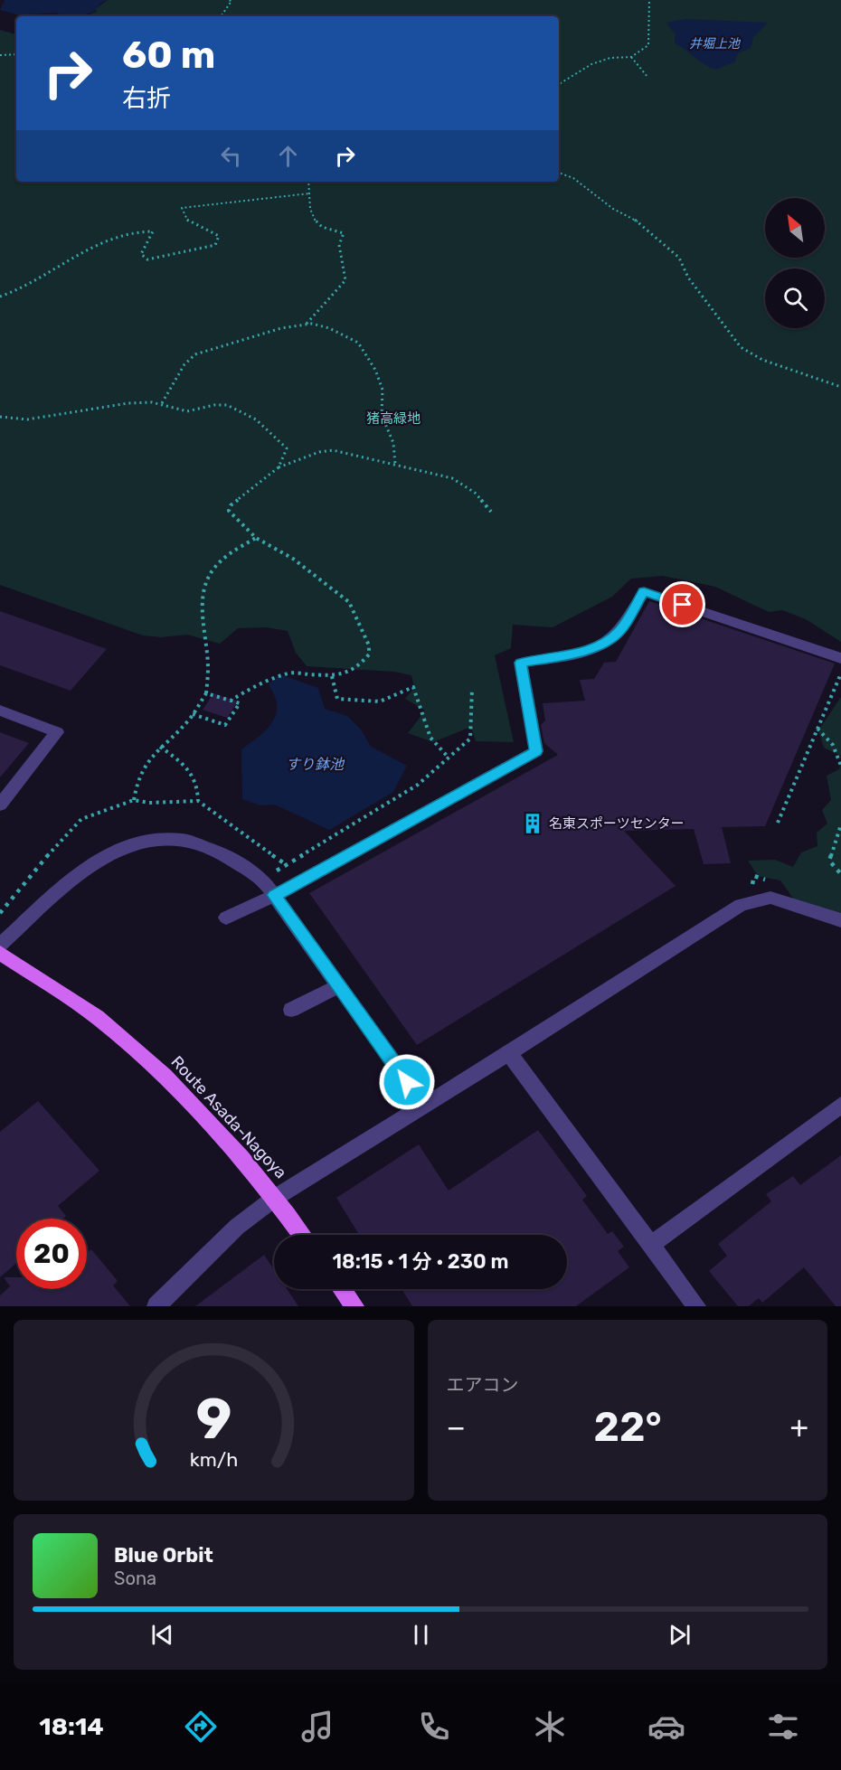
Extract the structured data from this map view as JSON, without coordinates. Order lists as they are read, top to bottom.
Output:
{
  "streets": {
    "main road": ["Route Asada-Nagoya"]
  },
  "water": ["井堀上池", "すり鉢池"],
  "parks": ["猪高緑地"],
  "places": {
    "building": ["名東スポーツセンター"]
  },
  "north": "top left",
  "page": {
    "turn": ["60 m", "右折"],
    "limit": "20",
    "trip": "18:15 · 1 分 · 230 m",
    "tile": "エアコン",
    "heat": ["−", "22°", "+"],
    "song": ["Blue Orbit", "Sona"],
    "tabs": "18:14",
    "gauge": ["9", "km/h"]
  }
}
